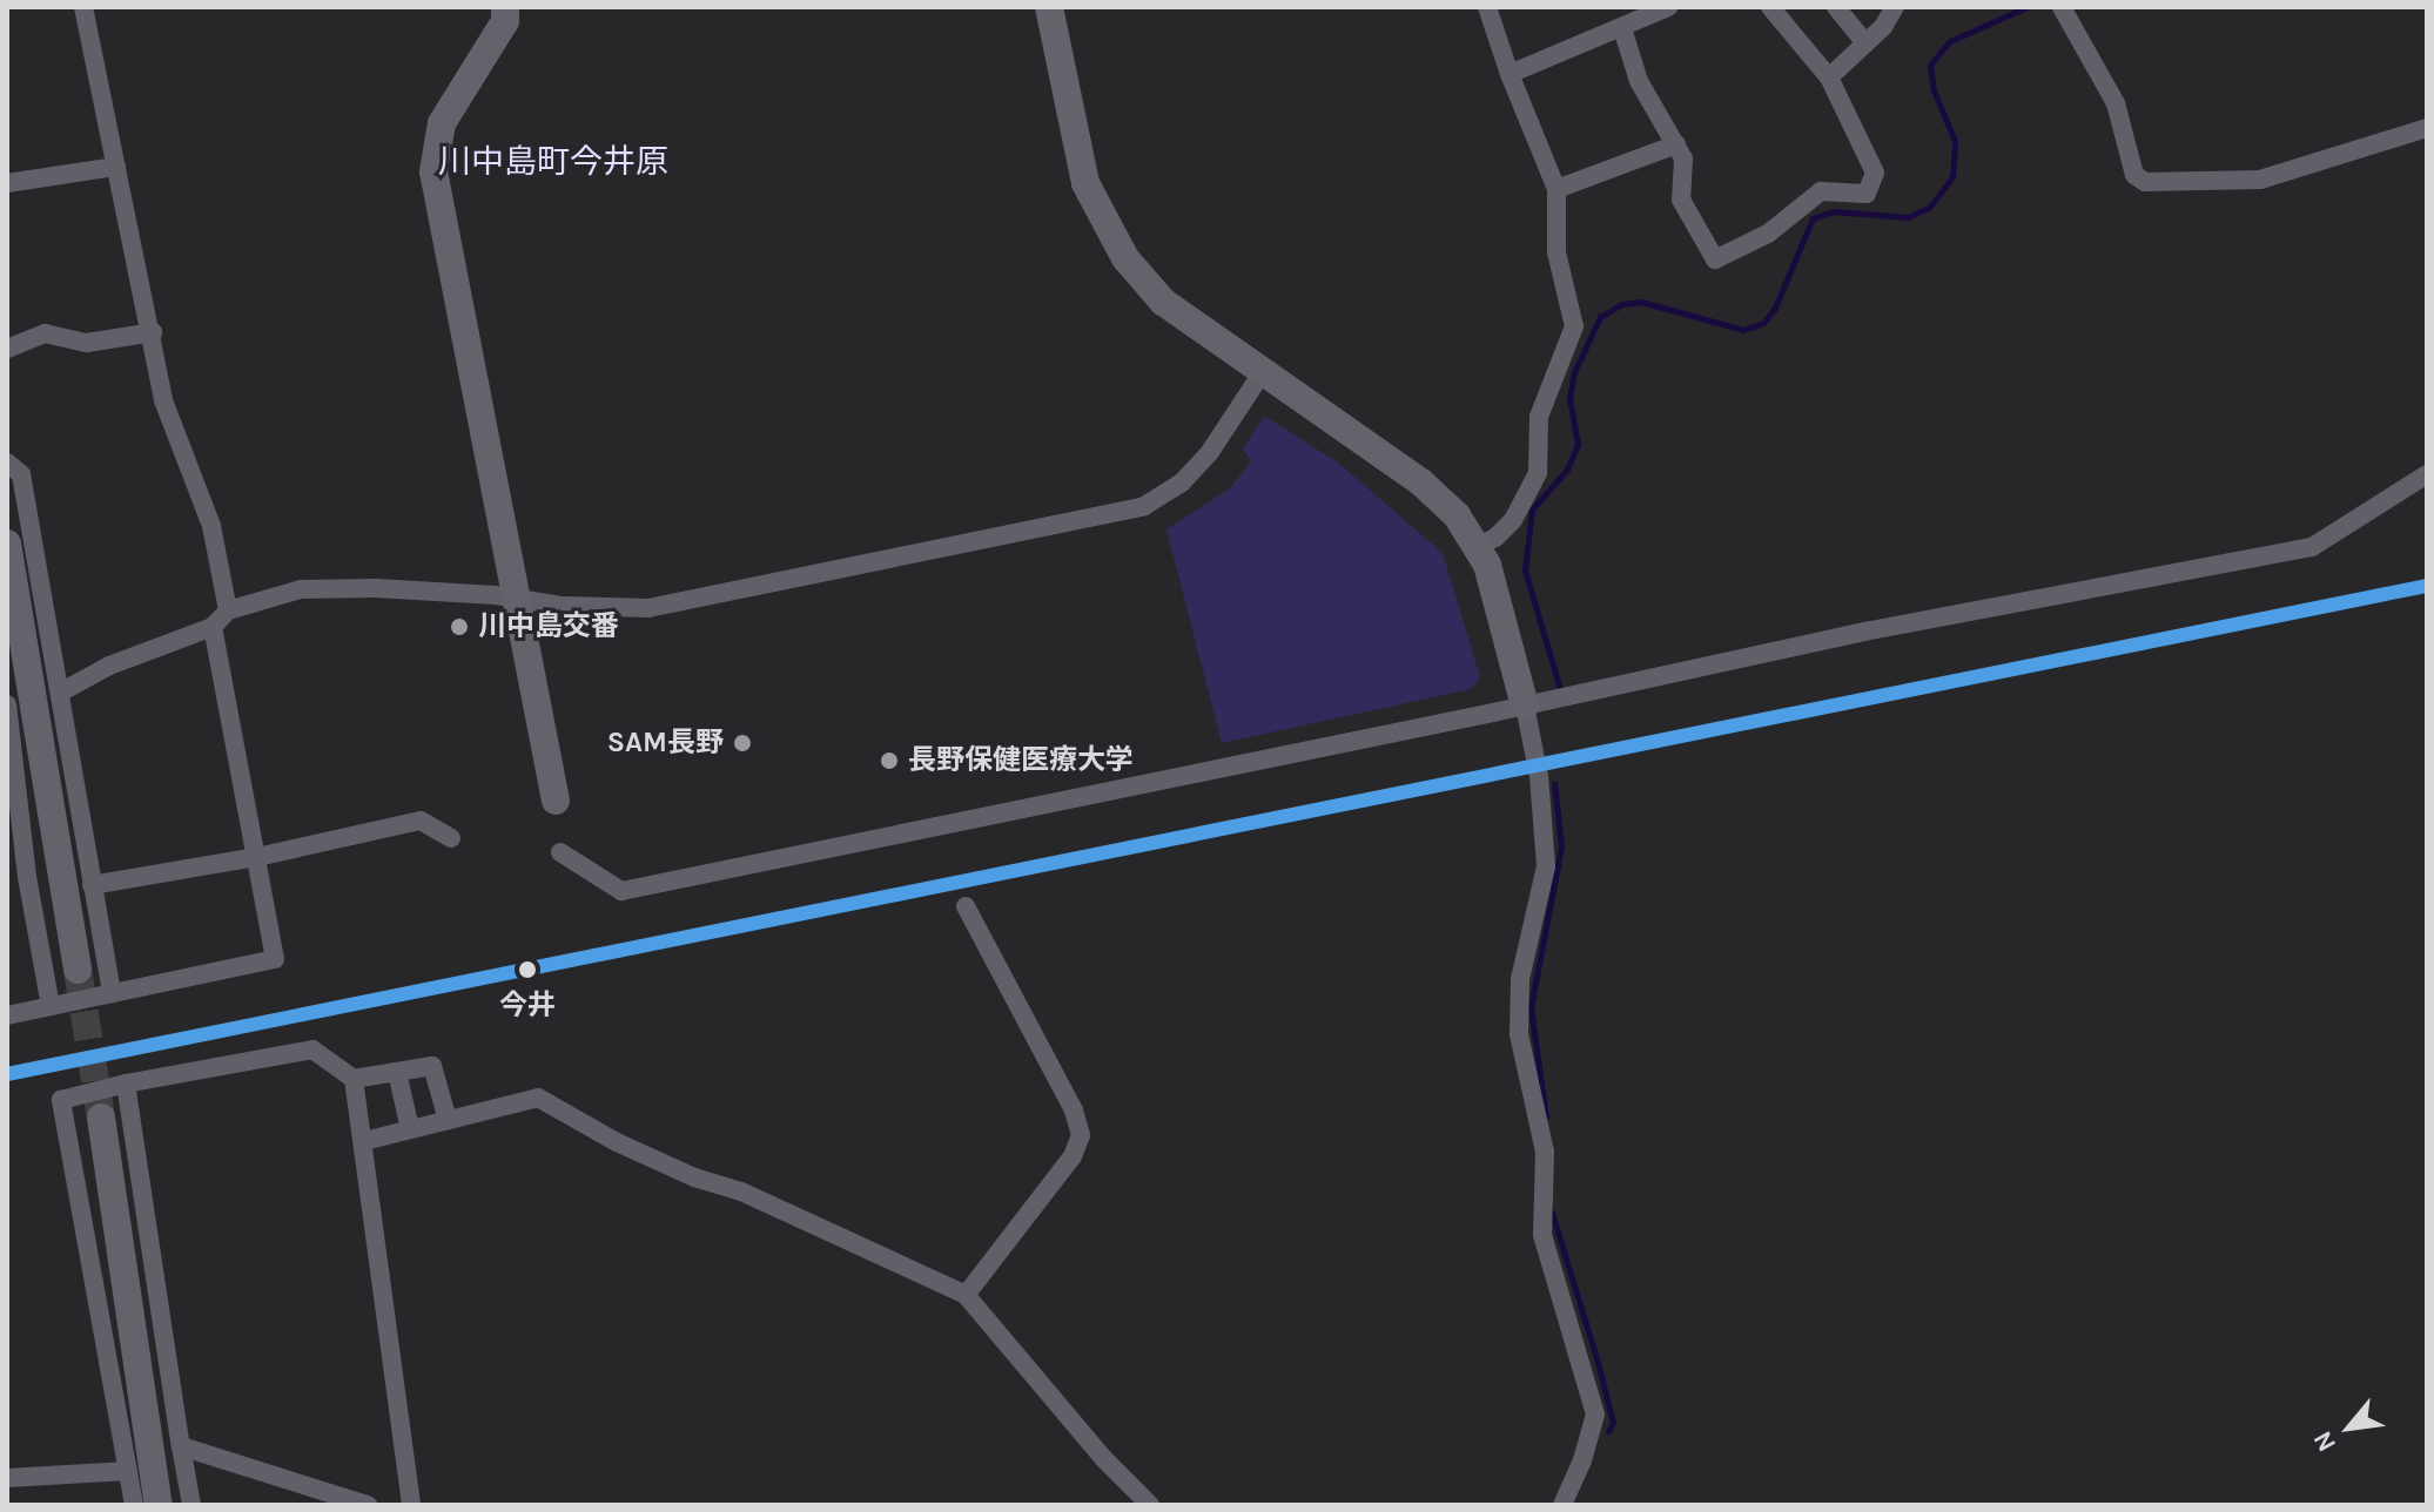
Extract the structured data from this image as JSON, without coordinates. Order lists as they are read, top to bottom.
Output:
{
  "districts": ["川中島町今井原"],
  "places": [
    "川中島交番",
    "SAM長野",
    "長野保健医療大学",
    "今井"
  ],
  "north": "bottom left"
}
